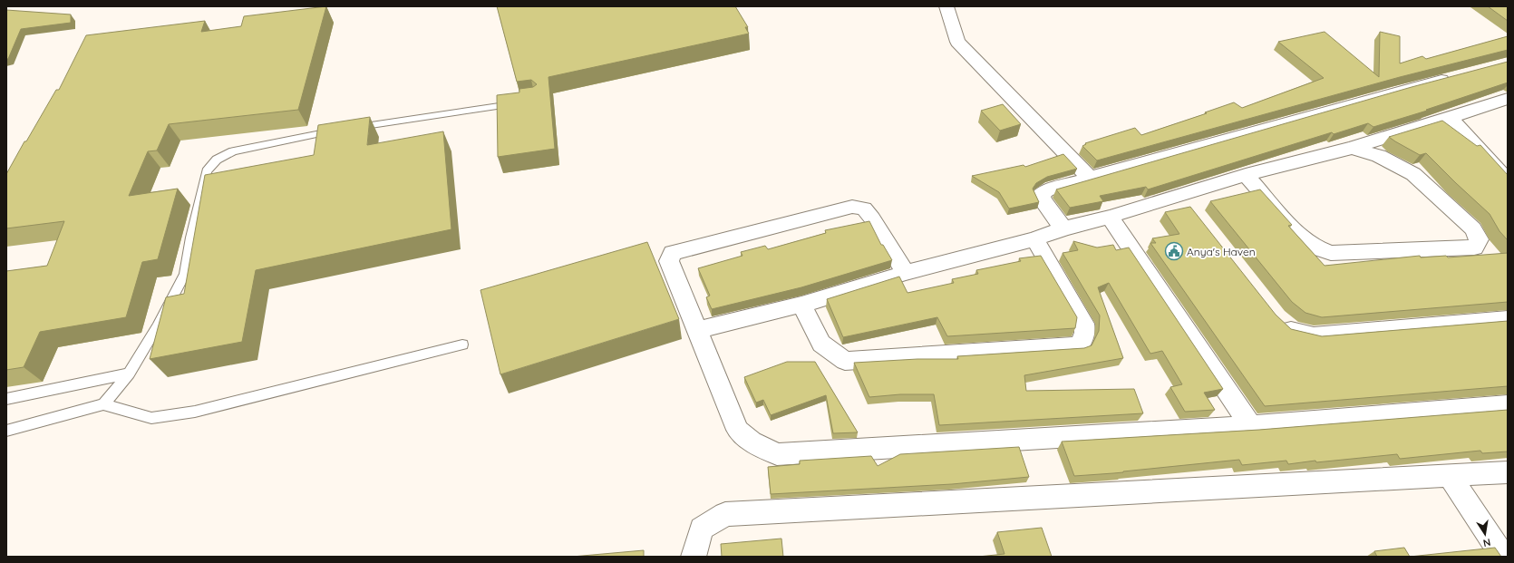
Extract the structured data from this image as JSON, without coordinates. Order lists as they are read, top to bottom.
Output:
{
  "places": {
    "public building": ["Anya's Haven"]
  },
  "north": "bottom"
}
